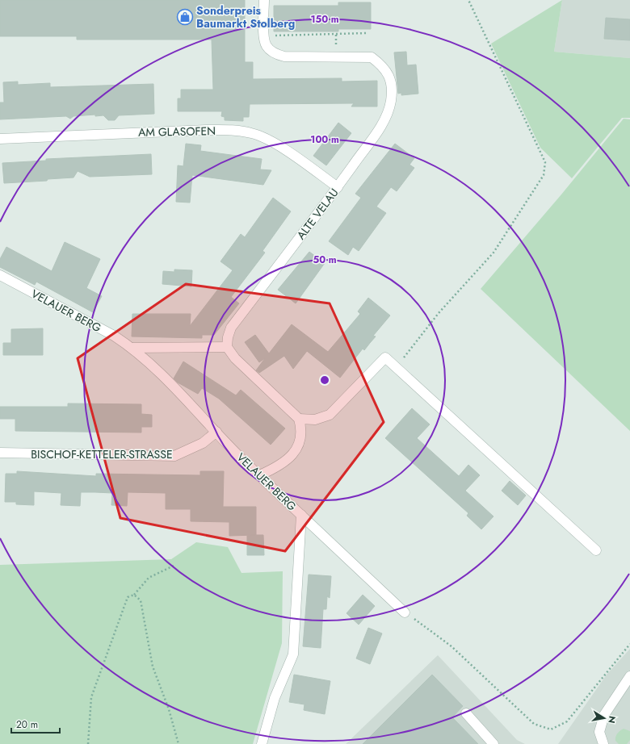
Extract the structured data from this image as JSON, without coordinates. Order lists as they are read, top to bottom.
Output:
{
  "streets": {
    "street": [
      "AM GLASOFEN",
      "ALTE VELAU",
      "VELAUER BERG",
      "BISCHOF-KETTELER-STRASSE"
    ]
  },
  "crossings": [
    ["AM GLASOFEN", "ALTE VELAU"],
    ["VELAUER BERG", "BISCHOF-KETTELER-STRASSE"]
  ],
  "places": {
    "shop": ["Sonderpreis Baumarkt Stolberg"]
  },
  "scale_bar": "20 m",
  "north": "right",
  "rings": ["150 m", "100 m", "50 m"]
}
